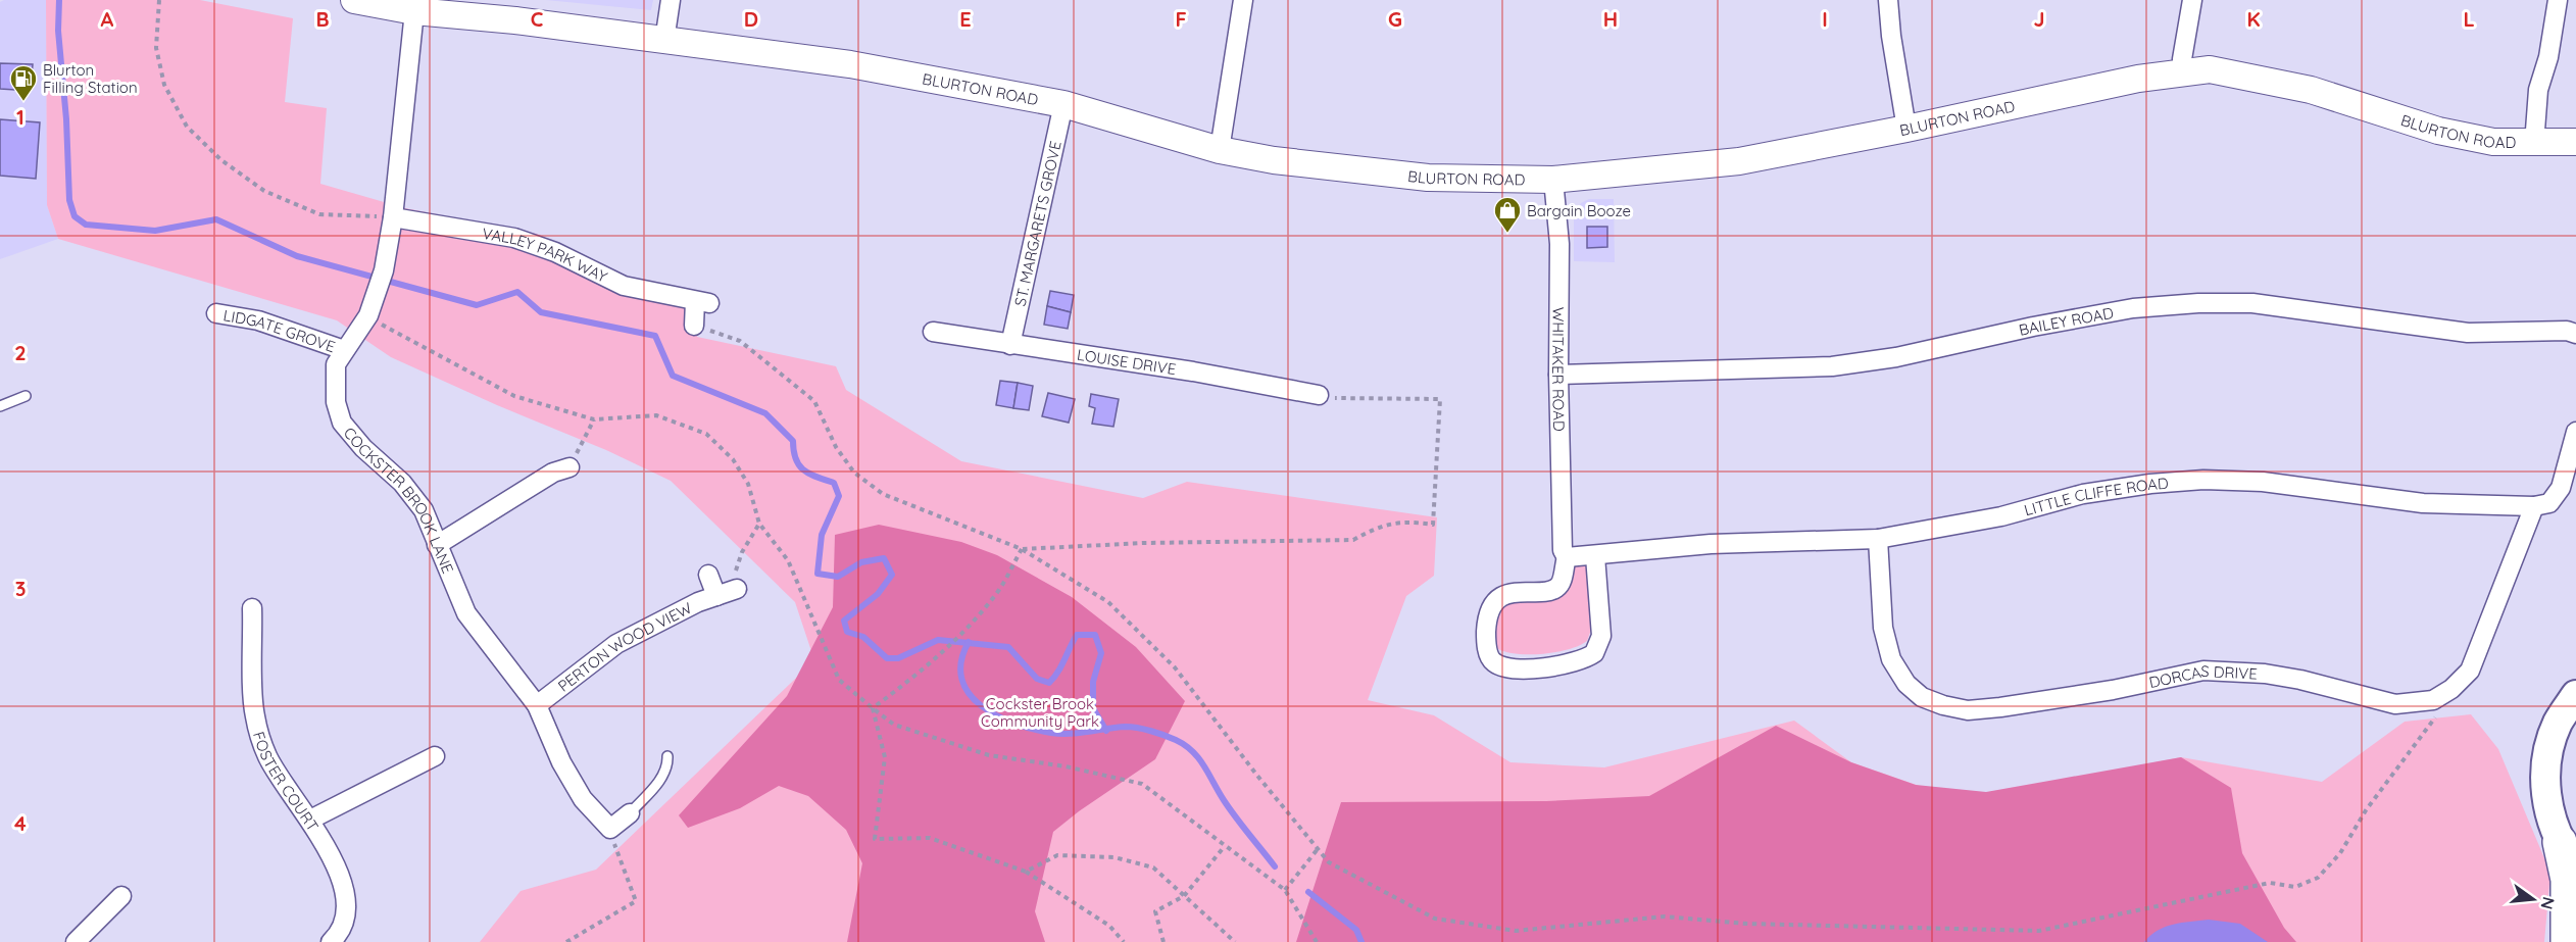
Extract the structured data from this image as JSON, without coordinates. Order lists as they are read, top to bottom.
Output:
{
  "streets": {
    "street": [
      "BLURTON ROAD",
      "ST. MARGARETS GROVE",
      "VALLEY PARK WAY",
      "BAILEY ROAD",
      "LIDGATE GROVE",
      "LOUISE DRIVE",
      "WHITAKER ROAD",
      "LITTLE CLIFFE ROAD",
      "COCKSTER BROOK LANE",
      "PERTON WOOD VIEW",
      "DORCAS DRIVE",
      "FOSTER COURT"
    ]
  },
  "crossings": [
    ["BLURTON ROAD", "ST. MARGARETS GROVE"],
    ["BLURTON ROAD", "WHITAKER ROAD"],
    ["BLURTON ROAD", "COCKSTER BROOK LANE"],
    ["ST. MARGARETS GROVE", "LOUISE DRIVE"],
    ["VALLEY PARK WAY", "COCKSTER BROOK LANE"],
    ["BAILEY ROAD", "WHITAKER ROAD"],
    ["LIDGATE GROVE", "COCKSTER BROOK LANE"],
    ["WHITAKER ROAD", "LITTLE CLIFFE ROAD"],
    ["LITTLE CLIFFE ROAD", "DORCAS DRIVE"],
    ["COCKSTER BROOK LANE", "PERTON WOOD VIEW"]
  ],
  "parks": ["Cockster Brook Community Park"],
  "places": {
    "fuel station": ["Blurton Filling Station"],
    "shop": ["Bargain Booze"]
  },
  "north": "right",
  "grid": {
    "columns": [
      "A",
      "B",
      "C",
      "D",
      "E",
      "F",
      "G",
      "H",
      "I",
      "J",
      "K",
      "L"
    ],
    "rows": [
      "1",
      "2",
      "3",
      "4"
    ]
  }
}
